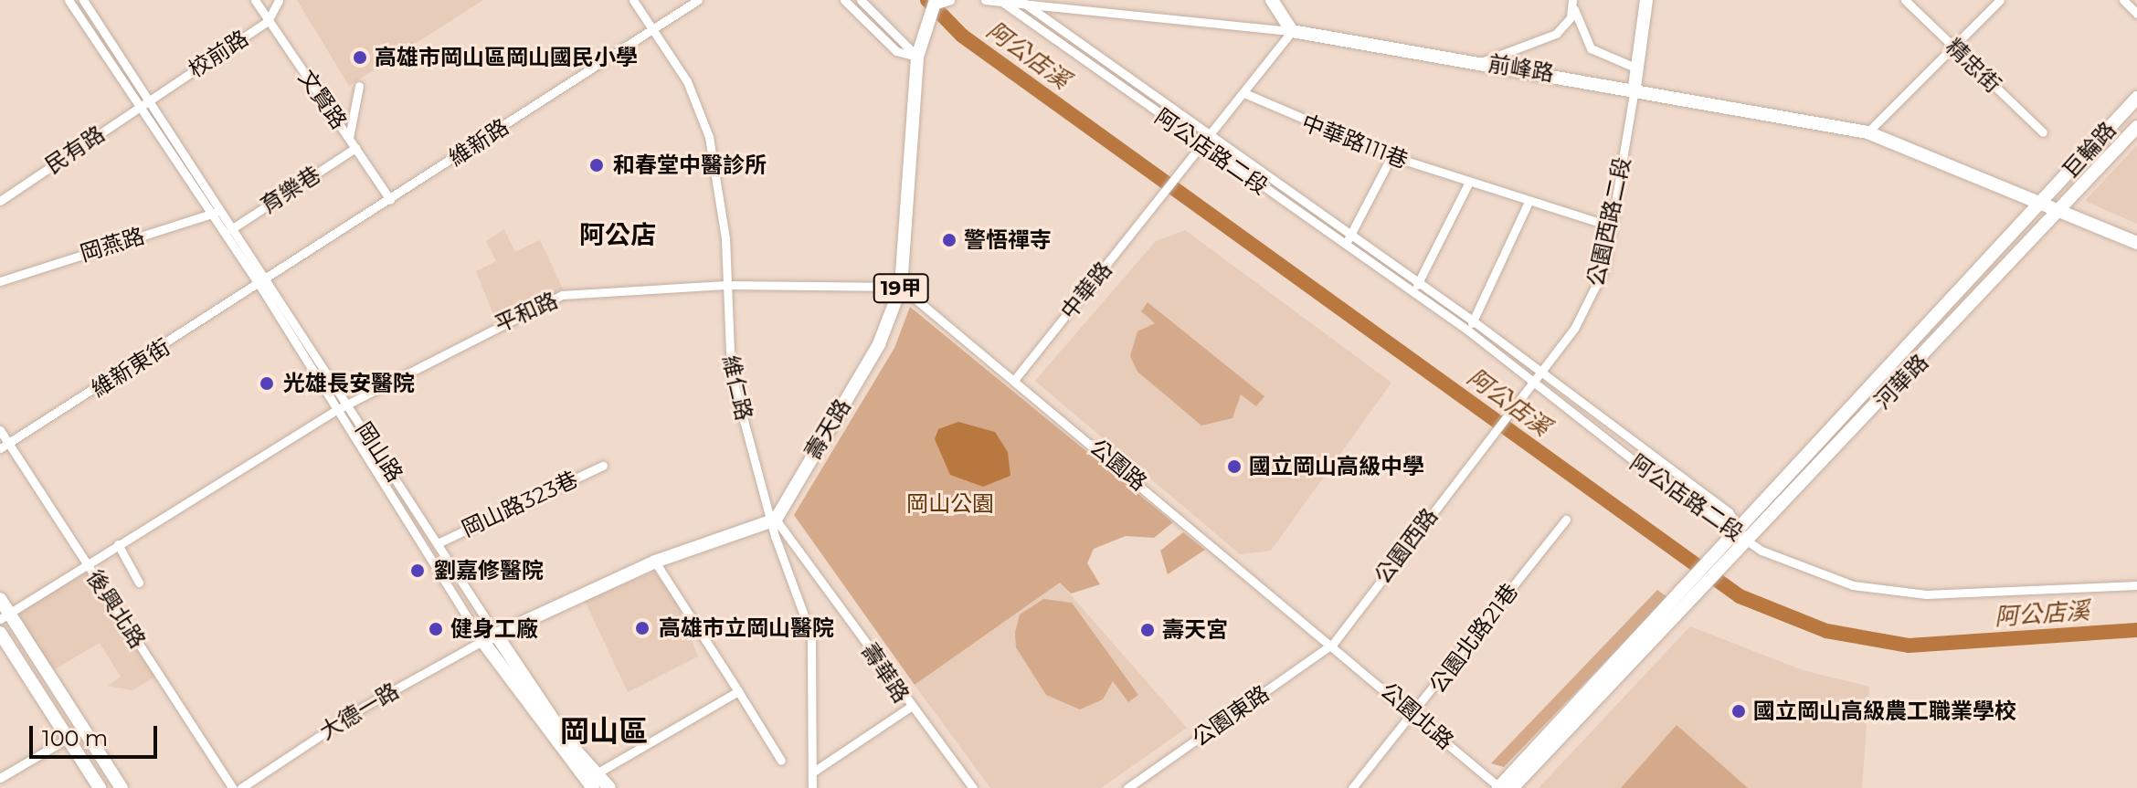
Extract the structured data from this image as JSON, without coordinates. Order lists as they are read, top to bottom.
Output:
{
  "streets": {
    "main road": [
      "前峰路",
      "巨輪路",
      "19甲",
      "河華路",
      "壽天路",
      "岡山路"
    ],
    "street": [
      "校前路",
      "精忠街",
      "文賢路",
      "中華路111巷",
      "維新路",
      "民有路",
      "阿公店路二段",
      "育樂巷",
      "公園西路二段",
      "岡燕路",
      "中華路",
      "平和路",
      "維新東街",
      "維仁路",
      "公園路",
      "岡山路323巷",
      "公園西路",
      "後興北路",
      "公園北路21巷",
      "壽華路",
      "大德一路",
      "公園東路",
      "公園北路"
    ]
  },
  "crossings": [
    ["校前路", "文賢路"],
    ["校前路", "民有路"],
    ["校前路", "岡山路"],
    ["前峰路", "巨輪路"],
    ["前峰路", "阿公店路二段"],
    ["前峰路", "公園西路二段"],
    ["前峰路", "河華路"],
    ["文賢路", "維新路"],
    ["文賢路", "育樂巷"],
    ["中華路111巷", "公園西路二段"],
    ["維新路", "維新東街"],
    ["維新路", "維仁路"],
    ["維新路", "岡山路"],
    ["民有路", "岡山路"],
    ["巨輪路", "河華路"],
    ["阿公店路二段", "公園西路二段"],
    ["阿公店路二段", "中華路"],
    ["阿公店路二段", "河華路"],
    ["阿公店路二段", "公園西路"],
    ["育樂巷", "岡山路"],
    ["公園西路二段", "公園西路"],
    ["岡燕路", "岡山路"],
    ["中華路", "公園路"],
    ["平和路", "維仁路"],
    ["平和路", "壽天路"],
    ["平和路", "岡山路"],
    ["平和路", "公園路"],
    ["平和路", "後興北路"],
    ["維新東街", "岡山路"],
    ["維新東街", "後興北路"],
    ["河華路", "公園北路"],
    ["維仁路", "壽天路"],
    ["維仁路", "壽華路"],
    ["壽天路", "公園路"],
    ["壽天路", "壽華路"],
    ["岡山路", "岡山路323巷"],
    ["岡山路", "大德一路"],
    ["公園路", "公園西路"],
    ["公園路", "公園東路"],
    ["公園路", "公園北路"],
    ["公園西路", "公園東路"],
    ["公園西路", "公園北路"],
    ["公園北路21巷", "公園北路"],
    ["公園東路", "公園北路"]
  ],
  "districts": ["阿公店", "岡山區"],
  "water": ["阿公店溪"],
  "parks": ["岡山公園"],
  "places": [
    "高雄市岡山區岡山國民小學",
    "和春堂中醫診所",
    "警悟禪寺",
    "光雄長安醫院",
    "國立岡山高級中學",
    "劉嘉修醫院",
    "高雄市立岡山醫院",
    "健身工廠",
    "壽天宮",
    "國立岡山高級農工職業學校"
  ],
  "scale_bar": "100 m"
}
